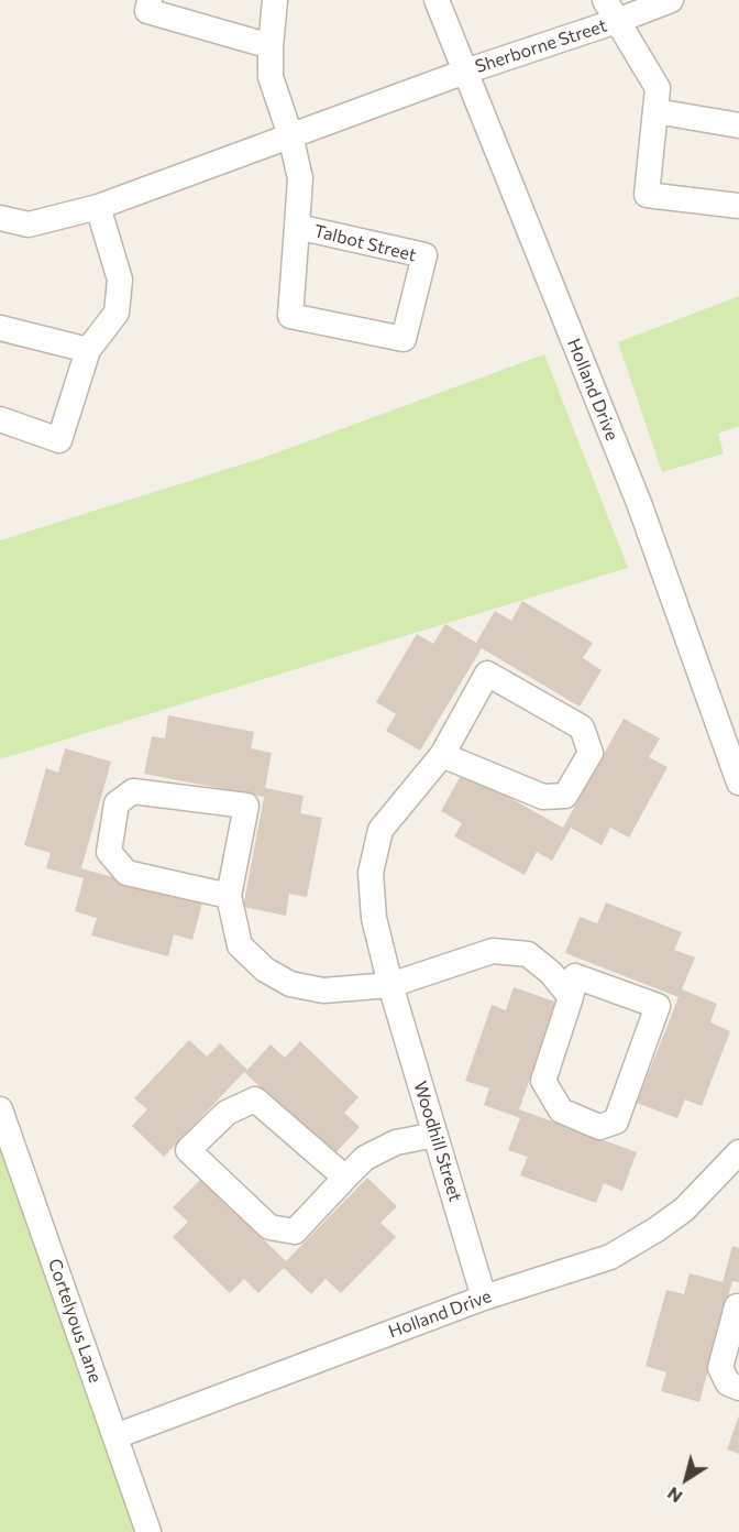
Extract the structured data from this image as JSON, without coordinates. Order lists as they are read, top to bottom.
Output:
{
  "streets": {
    "street": [
      "Sherborne Street",
      "Talbot Street",
      "Holland Drive",
      "Woodhill Street",
      "Cortelyous Lane"
    ]
  },
  "crossings": [
    ["Sherborne Street", "Holland Drive"],
    ["Holland Drive", "Woodhill Street"],
    ["Holland Drive", "Cortelyous Lane"]
  ],
  "north": "bottom left"
}
